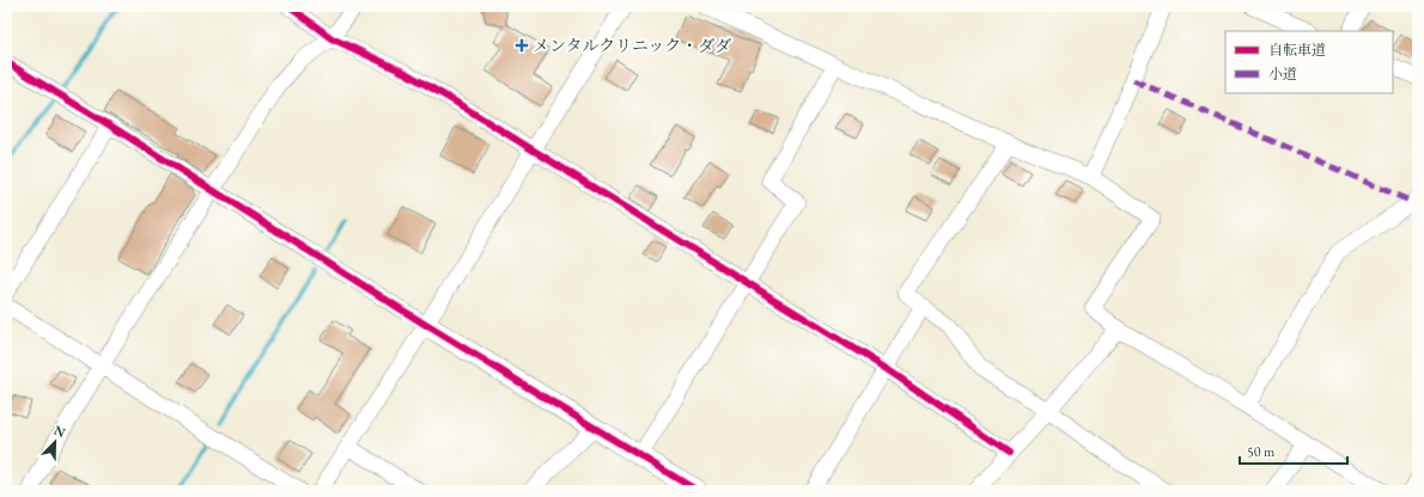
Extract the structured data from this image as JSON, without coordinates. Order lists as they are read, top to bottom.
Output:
{
  "places": {
    "health": ["メンタルクリニック・ダダ"]
  },
  "legend": ["自転車道", "小道"],
  "scale_bar": "50 m",
  "north": "top right"
}
